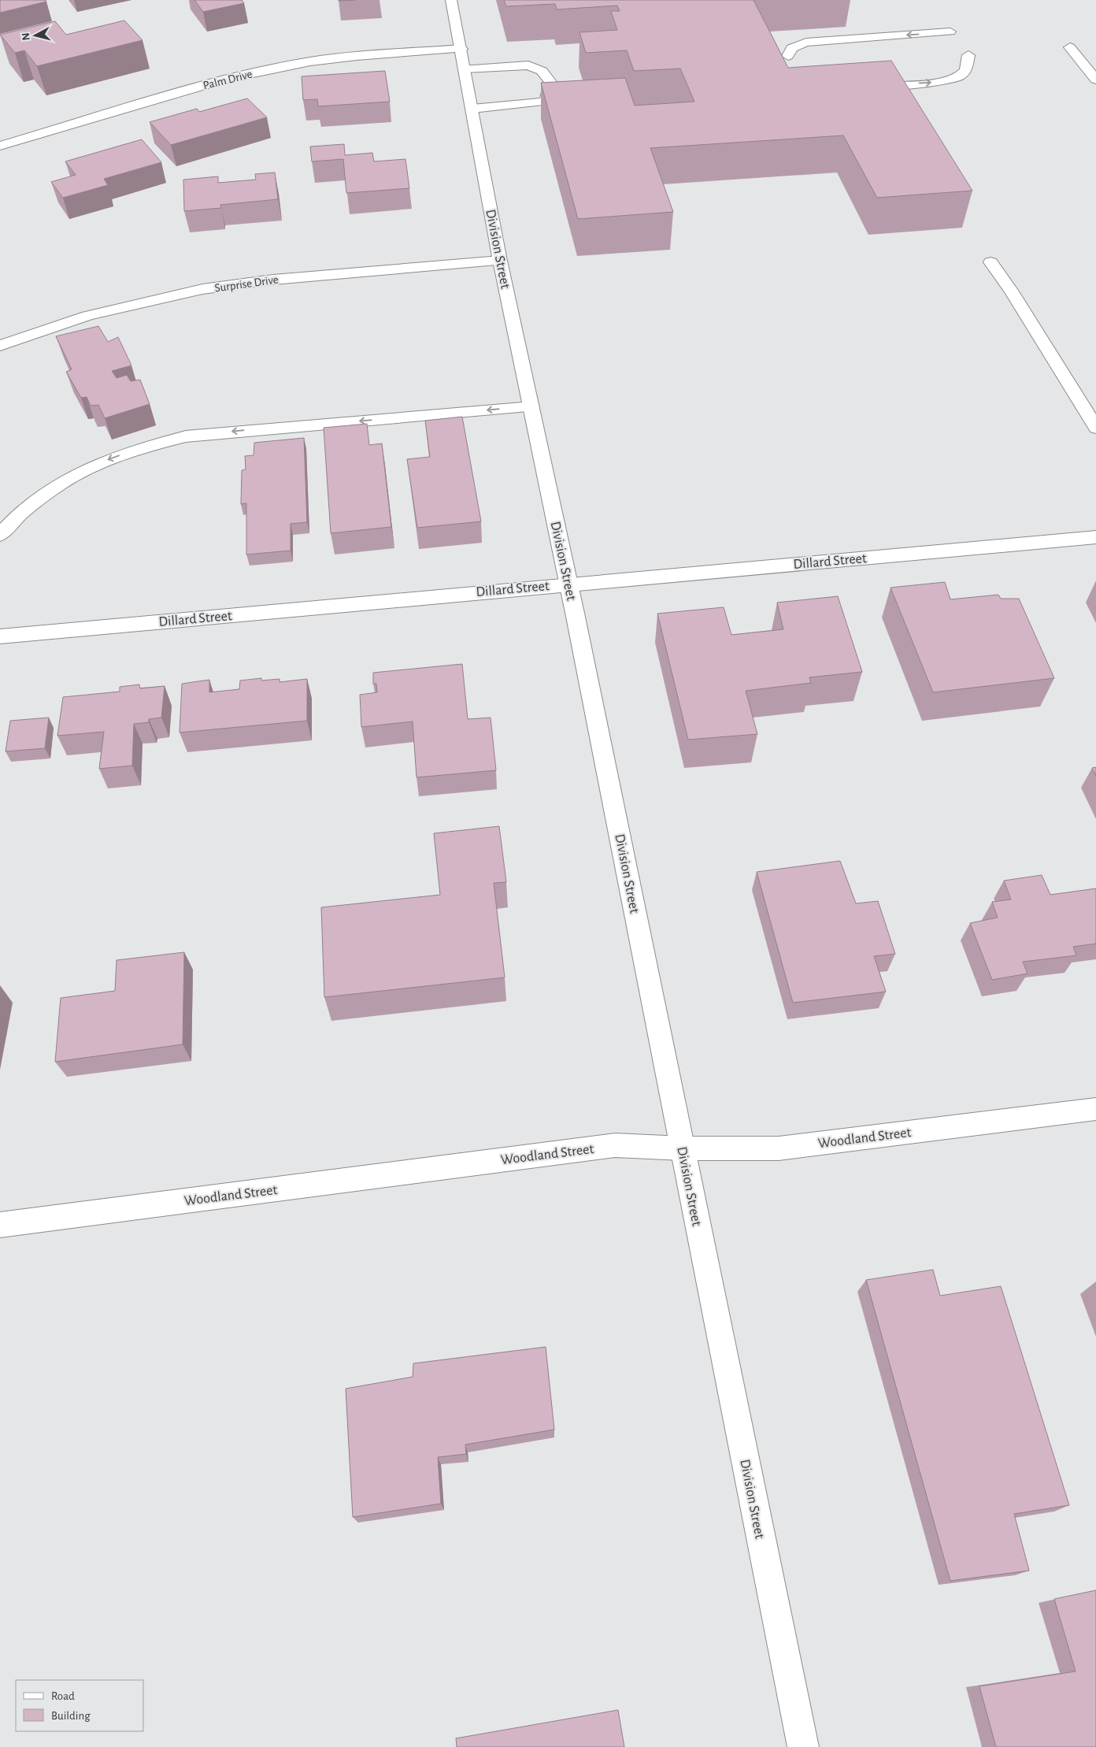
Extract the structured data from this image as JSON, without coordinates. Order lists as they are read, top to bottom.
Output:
{
  "streets": {
    "street": [
      "Palm Drive",
      "Division Street",
      "Surprise Drive",
      "Dillard Street",
      "Woodland Street"
    ]
  },
  "crossings": [
    ["Palm Drive", "Division Street"],
    ["Division Street", "Surprise Drive"],
    ["Division Street", "Dillard Street"],
    ["Division Street", "Woodland Street"]
  ],
  "legend": ["Road", "Building"],
  "north": "left"
}
